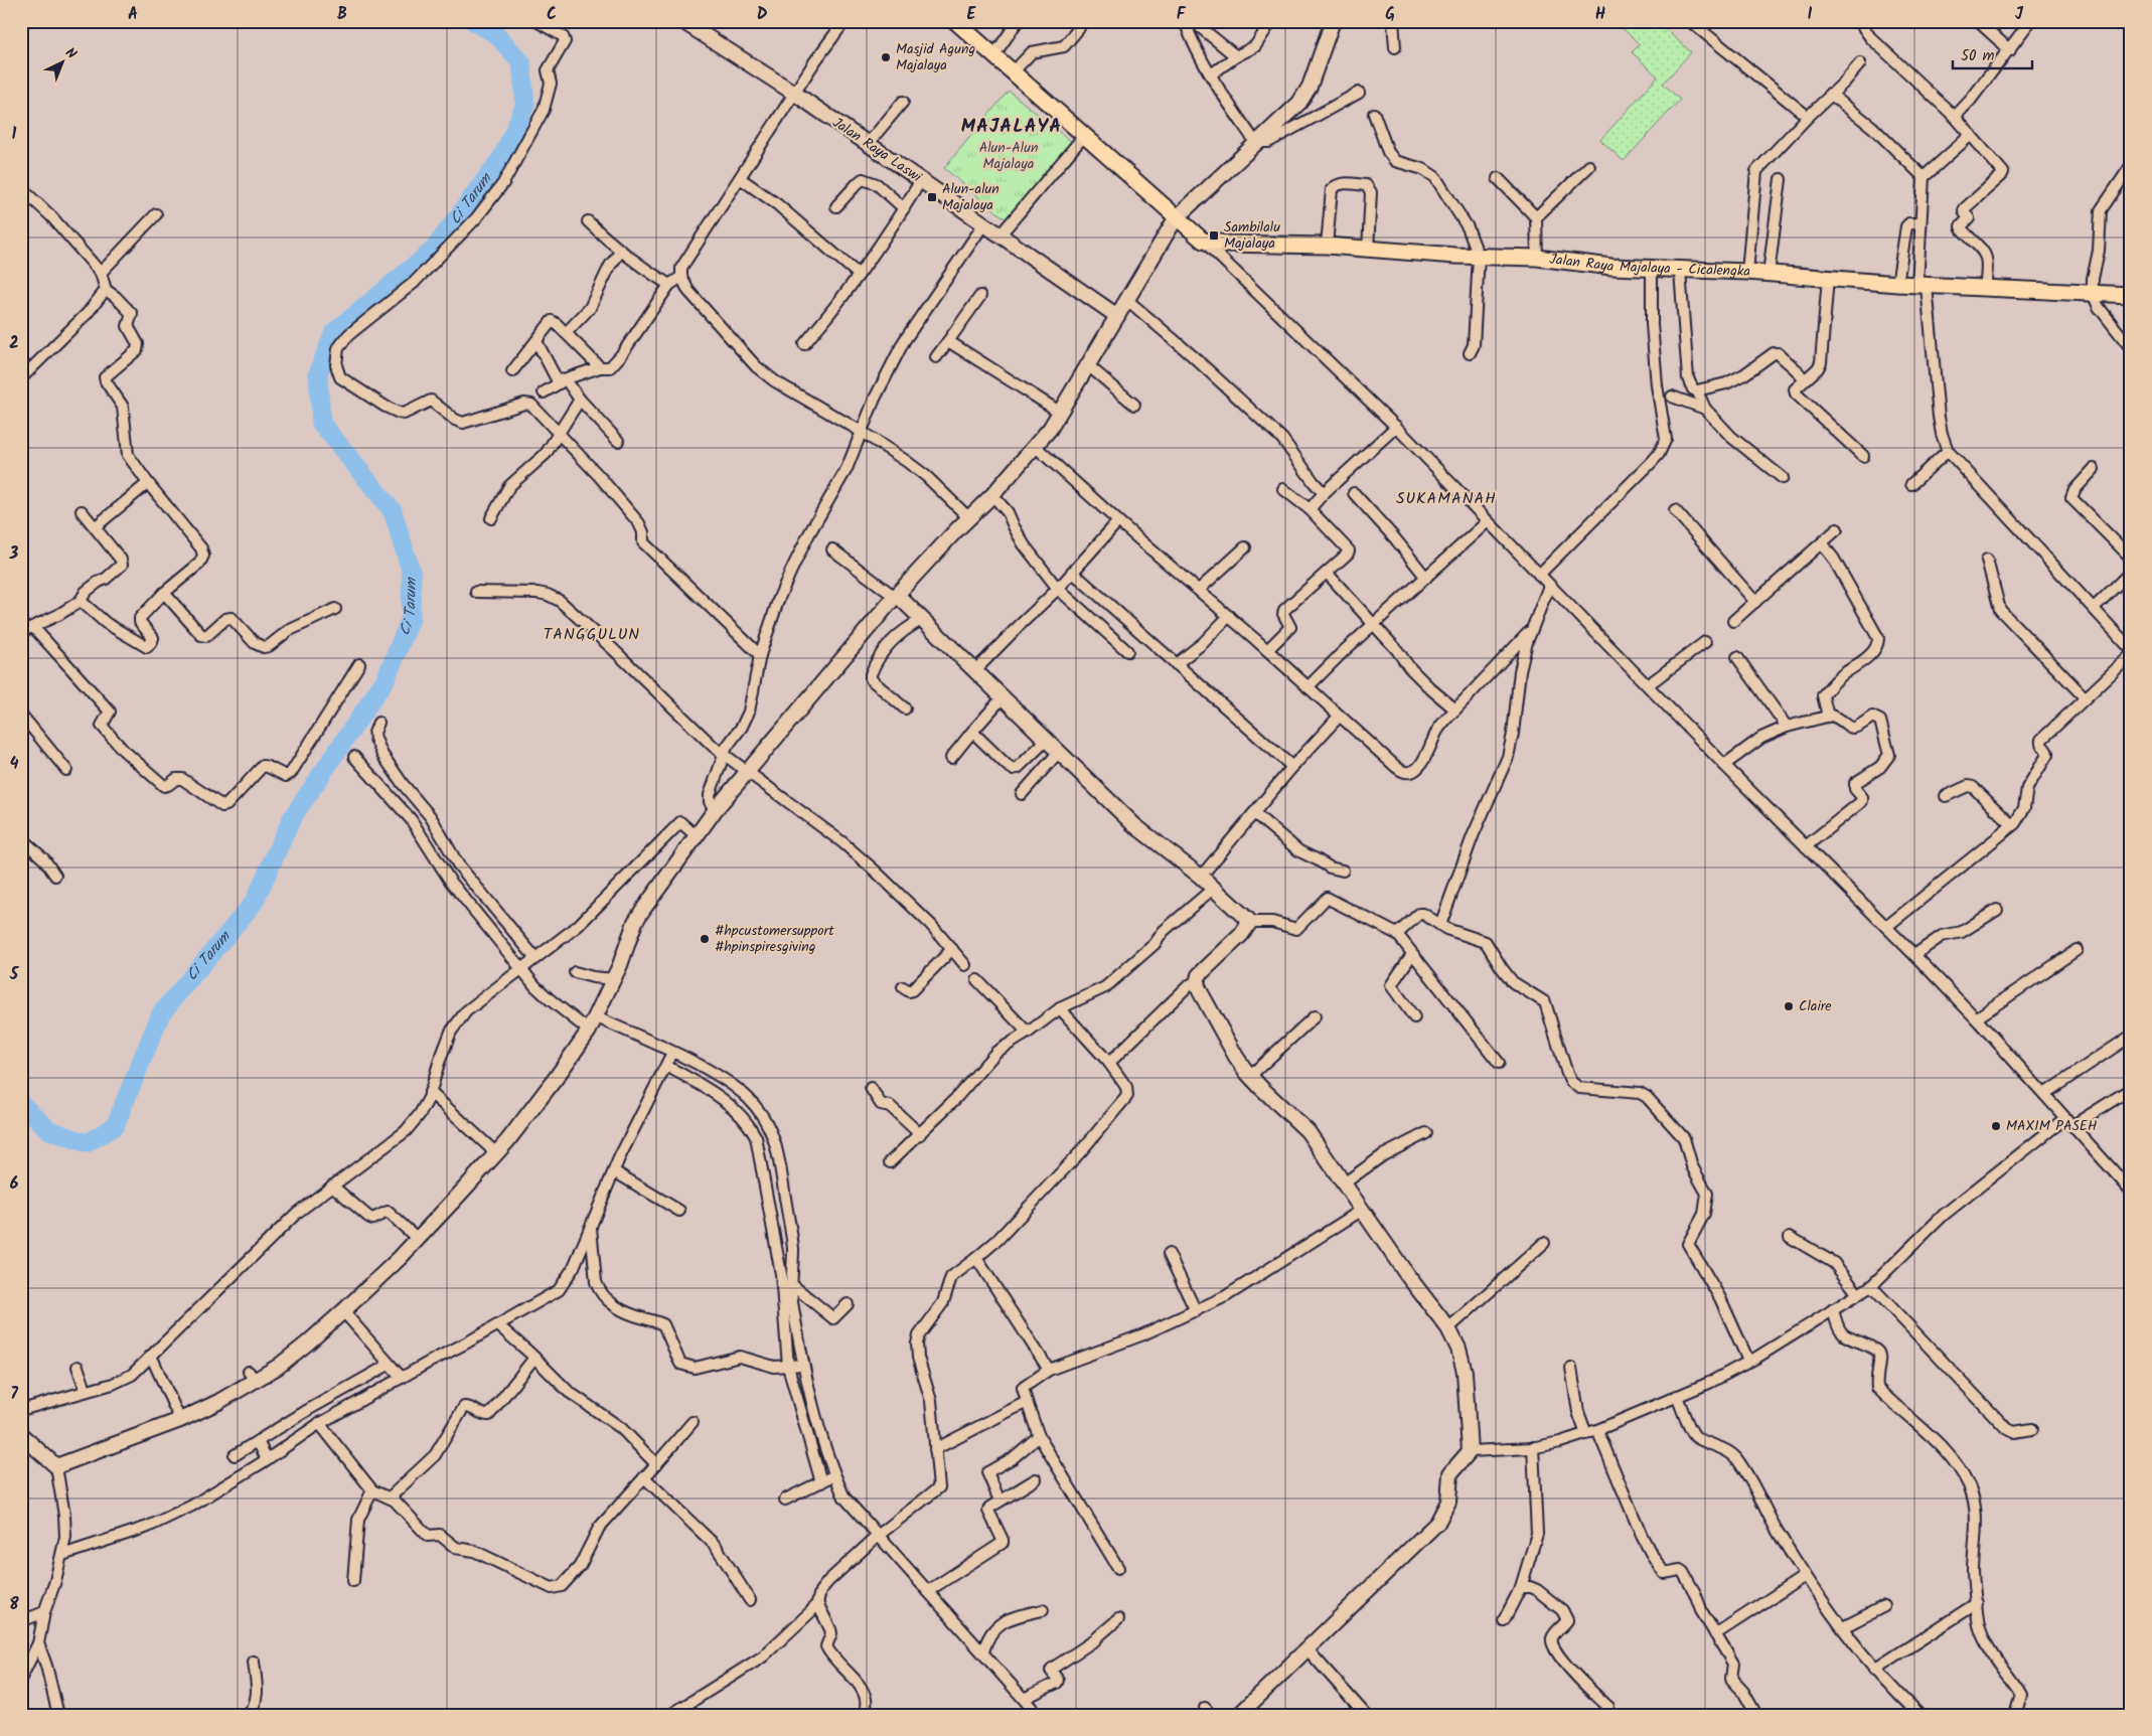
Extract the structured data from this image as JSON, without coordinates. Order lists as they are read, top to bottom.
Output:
{
  "streets": {
    "main road": ["Jalan Raya Laswi", "Jalan Raya Majalaya - Cicalengka"]
  },
  "districts": ["MAJALAYA", "SUKAMANAH", "TANGGULUN"],
  "water": ["Ci Tarum"],
  "parks": ["Alun-Alun Majalaya"],
  "places": {
    "other": [
      "Masjid Agung Majalaya",
      "#hpcustomersupport #hpinspiresgiving",
      "Claire",
      "MAXIM PASEH"
    ],
    "transit": ["Alun-alun Majalaya", "Sambilalu Majalaya"]
  },
  "scale_bar": "50 m",
  "north": "top right",
  "grid": {
    "columns": [
      "A",
      "B",
      "C",
      "D",
      "E",
      "F",
      "G",
      "H",
      "I",
      "J"
    ],
    "rows": [
      "1",
      "2",
      "3",
      "4",
      "5",
      "6",
      "7",
      "8"
    ]
  }
}
